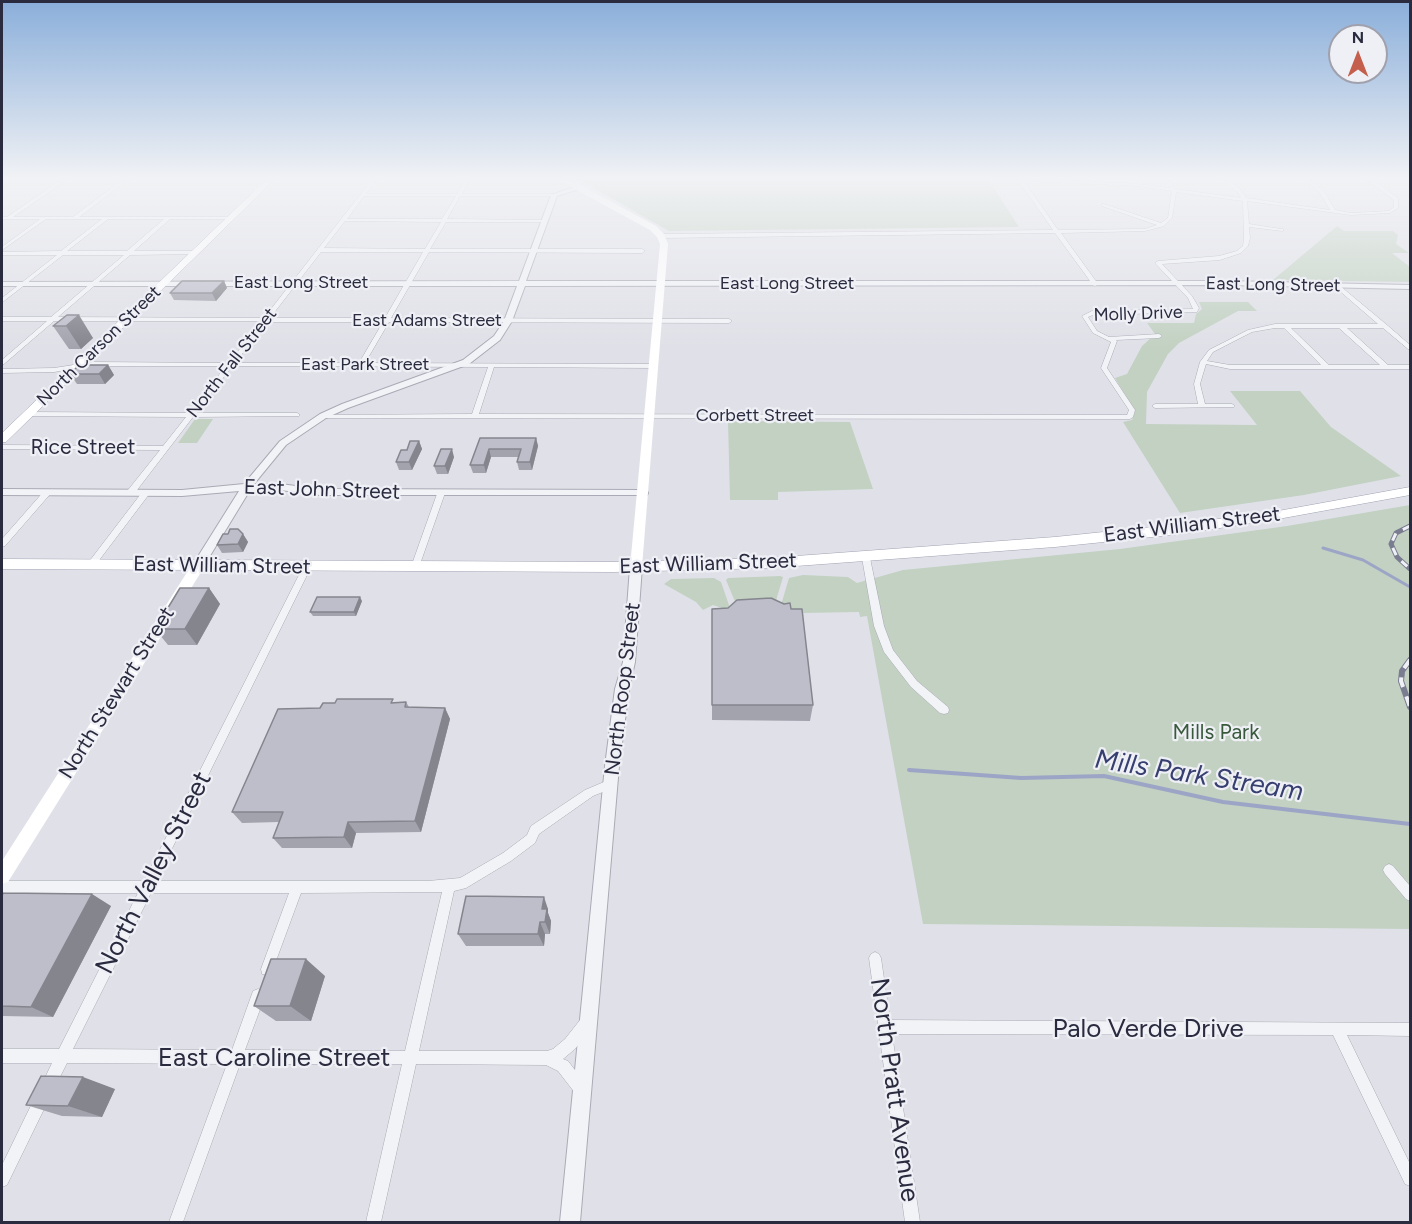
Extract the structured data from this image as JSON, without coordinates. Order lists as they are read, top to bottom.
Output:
{
  "streets": {
    "main road": [
      "North Carson Street",
      "East William Street",
      "North Roop Street",
      "North Stewart Street"
    ],
    "street": [
      "East Long Street",
      "Molly Drive",
      "East Adams Street",
      "North Fall Street",
      "East Park Street",
      "Corbett Street",
      "Rice Street",
      "East John Street",
      "North Valley Street",
      "Palo Verde Drive",
      "East Caroline Street",
      "North Pratt Avenue"
    ]
  },
  "crossings": [
    ["East Long Street", "Molly Drive"],
    ["East Long Street", "North Carson Street"],
    ["East Long Street", "North Fall Street"],
    ["East Long Street", "North Roop Street"],
    ["East Long Street", "North Stewart Street"],
    ["Molly Drive", "Corbett Street"],
    ["East Adams Street", "North Carson Street"],
    ["East Adams Street", "North Fall Street"],
    ["East Adams Street", "North Roop Street"],
    ["East Adams Street", "North Stewart Street"],
    ["North Carson Street", "East Park Street"],
    ["North Fall Street", "East Park Street"],
    ["North Fall Street", "Rice Street"],
    ["North Fall Street", "East John Street"],
    ["East Park Street", "North Roop Street"],
    ["East Park Street", "North Stewart Street"],
    ["Corbett Street", "North Roop Street"],
    ["Corbett Street", "North Stewart Street"],
    ["East John Street", "North Roop Street"],
    ["East John Street", "North Stewart Street"],
    ["East William Street", "North Roop Street"],
    ["East William Street", "North Stewart Street"],
    ["East William Street", "North Valley Street"],
    ["North Valley Street", "East Caroline Street"],
    ["Palo Verde Drive", "North Pratt Avenue"]
  ],
  "water": ["Mills Park Stream"],
  "parks": ["Mills Park"],
  "north": "top"
}
